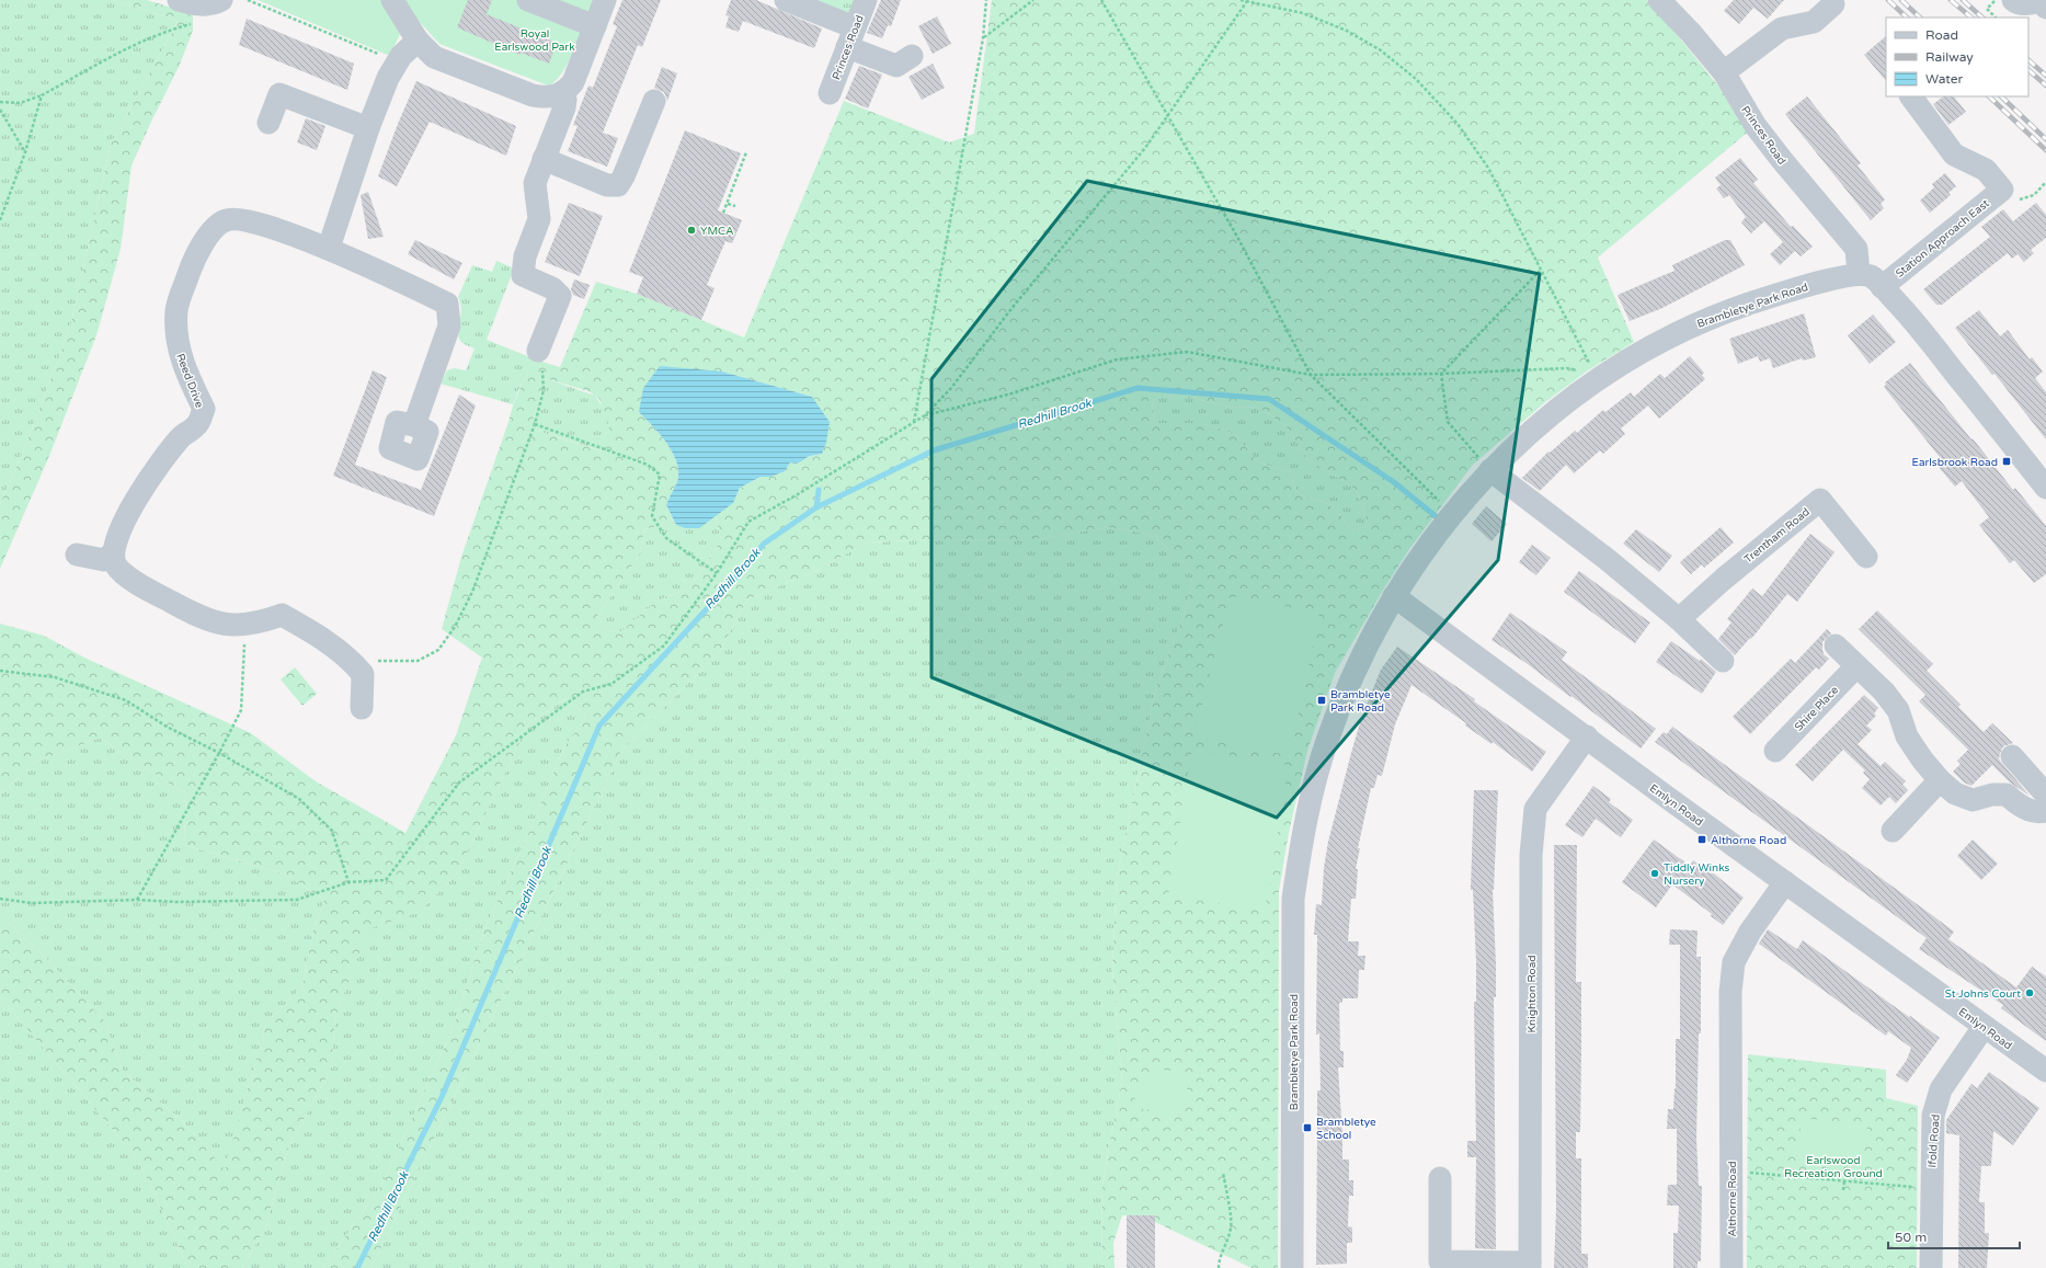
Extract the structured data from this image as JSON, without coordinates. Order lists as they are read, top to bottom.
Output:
{
  "streets": {
    "street": [
      "Princes Road",
      "Station Approach East",
      "Brambletye Park Road",
      "Reed Drive",
      "Trentham Road",
      "Shire Place",
      "Emlyn Road",
      "Knighton Road",
      "Ifold Road",
      "Althorne Road"
    ]
  },
  "crossings": [
    ["Princes Road", "Brambletye Park Road"],
    ["Brambletye Park Road", "Emlyn Road"],
    ["Emlyn Road", "Knighton Road"],
    ["Emlyn Road", "Ifold Road"],
    ["Emlyn Road", "Althorne Road"]
  ],
  "water": ["Redhill Brook"],
  "parks": ["Royal Earlswood Park", "Earlswood Recreation Ground"],
  "places": {
    "other": ["YMCA", "Tiddly Winks Nursery", "St Johns Court"],
    "transit": [
      "Earlsbrook Road",
      "Brambletye Park Road",
      "Althorne Road",
      "Brambletye School"
    ]
  },
  "legend": ["Road", "Railway", "Water"],
  "scale_bar": "50 m"
}
